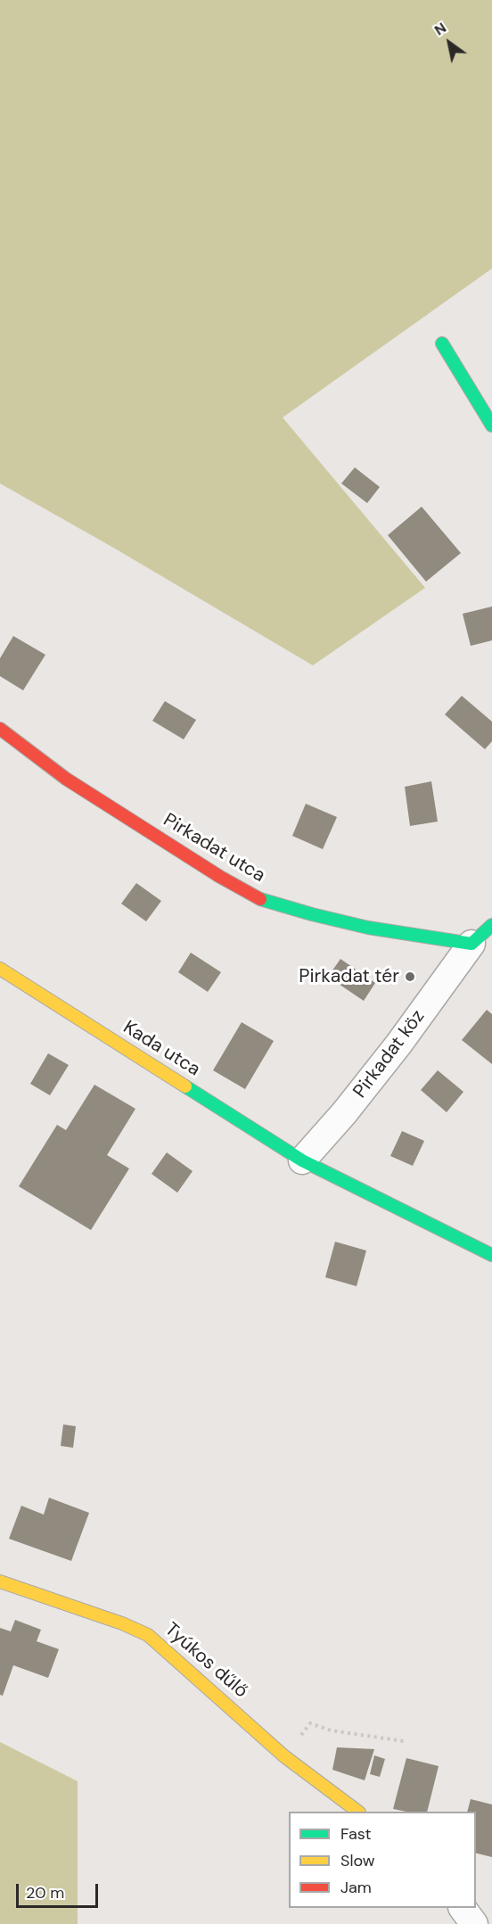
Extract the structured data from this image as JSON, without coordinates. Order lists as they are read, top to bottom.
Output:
{
  "streets": {
    "street": [
      "Pirkadat utca",
      "Kada utca",
      "Pirkadat köz",
      "Tyúkos dűlő"
    ]
  },
  "crossings": [
    ["Pirkadat utca", "Pirkadat köz"],
    ["Kada utca", "Pirkadat köz"]
  ],
  "places": ["Pirkadat tér"],
  "legend": ["Fast", "Slow", "Jam"],
  "scale_bar": "20 m",
  "north": "top left"
}
